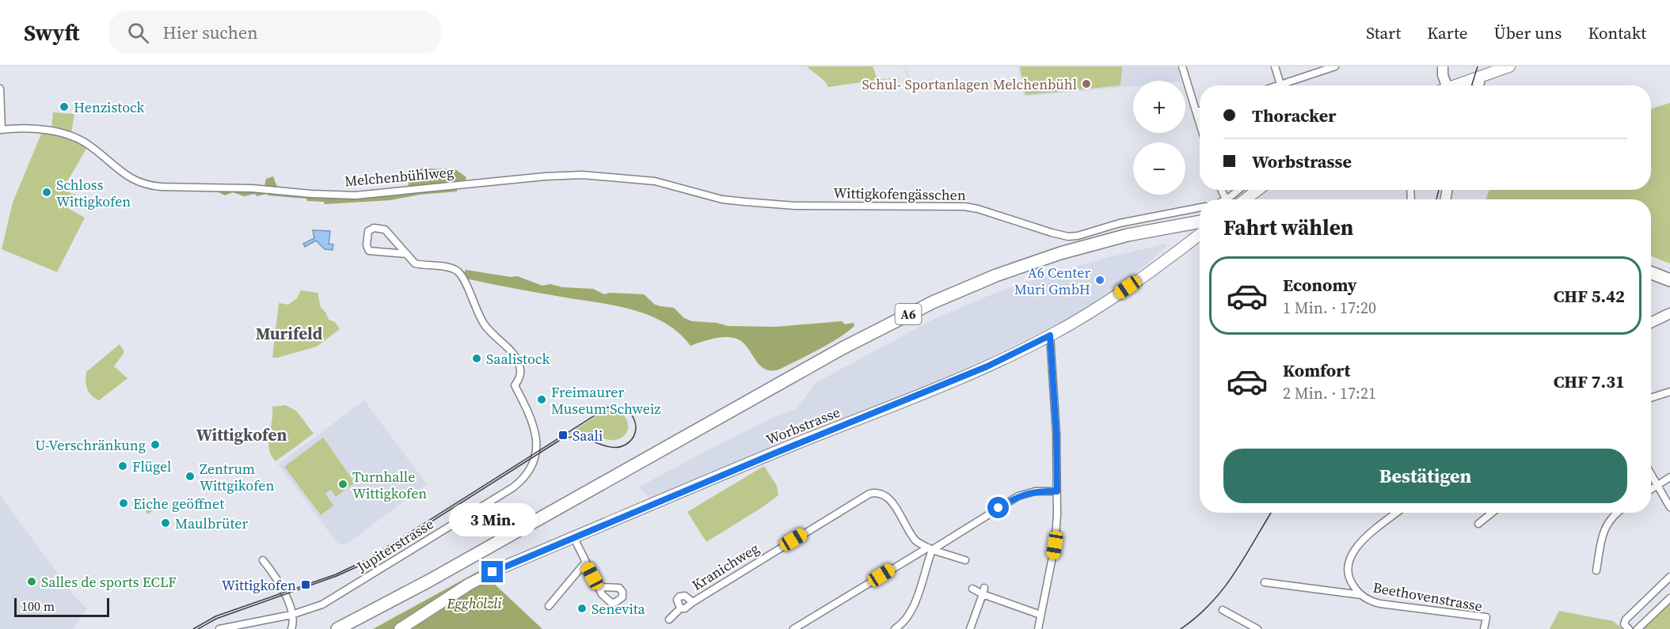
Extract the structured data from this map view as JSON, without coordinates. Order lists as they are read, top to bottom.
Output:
{
  "streets": {
    "highway": ["A6"],
    "main road": ["Worbstrasse"],
    "street": [
      "Melchenbühlweg",
      "Wittigkofengässchen",
      "Jupiterstrasse",
      "Kranichweg",
      "Beethovenstrasse"
    ]
  },
  "crossings": [
    ["Melchenbühlweg", "Wittigkofengässchen"]
  ],
  "districts": ["Murifeld", "Wittigkofen"],
  "parks": ["Egghölzli"],
  "places": {
    "other": [
      "Schul- Sportanlagen Melchenbühl",
      "Henzistock",
      "Schloss Wittigkofen",
      "A6 Center Muri GmbH",
      "Saalistock",
      "Freimaurer Museum Schweiz",
      "U-Verschränkung",
      "Flügel",
      "Zentrum Wittgikofen",
      "Turnhalle Wittigkofen",
      "Eiche geöffnet",
      "Maulbrüter",
      "Salles de sports ECLF",
      "Senevita"
    ],
    "transit": ["Saali", "Wittigkofen"]
  },
  "scale_bar": "100 m",
  "page": {
    "header": "Swyft",
    "search": "Hier suchen",
    "nav": [
      "Start",
      "Karte",
      "Über uns",
      "Kontakt"
    ],
    "map_buttons": ["+", "−"],
    "banner": ["Thoracker", "Worbstrasse"],
    "heading": "Fahrt wählen",
    "list": [
      {
        "name": "Economy",
        "note": "1 Min. · 17:20",
        "value": "CHF 5.42"
      },
      {
        "name": "Komfort",
        "note": "2 Min. · 17:21",
        "value": "CHF 7.31"
      }
    ],
    "buttons": "Bestätigen",
    "bubble": "3 Min.",
    "scale": "100 m"
  }
}
